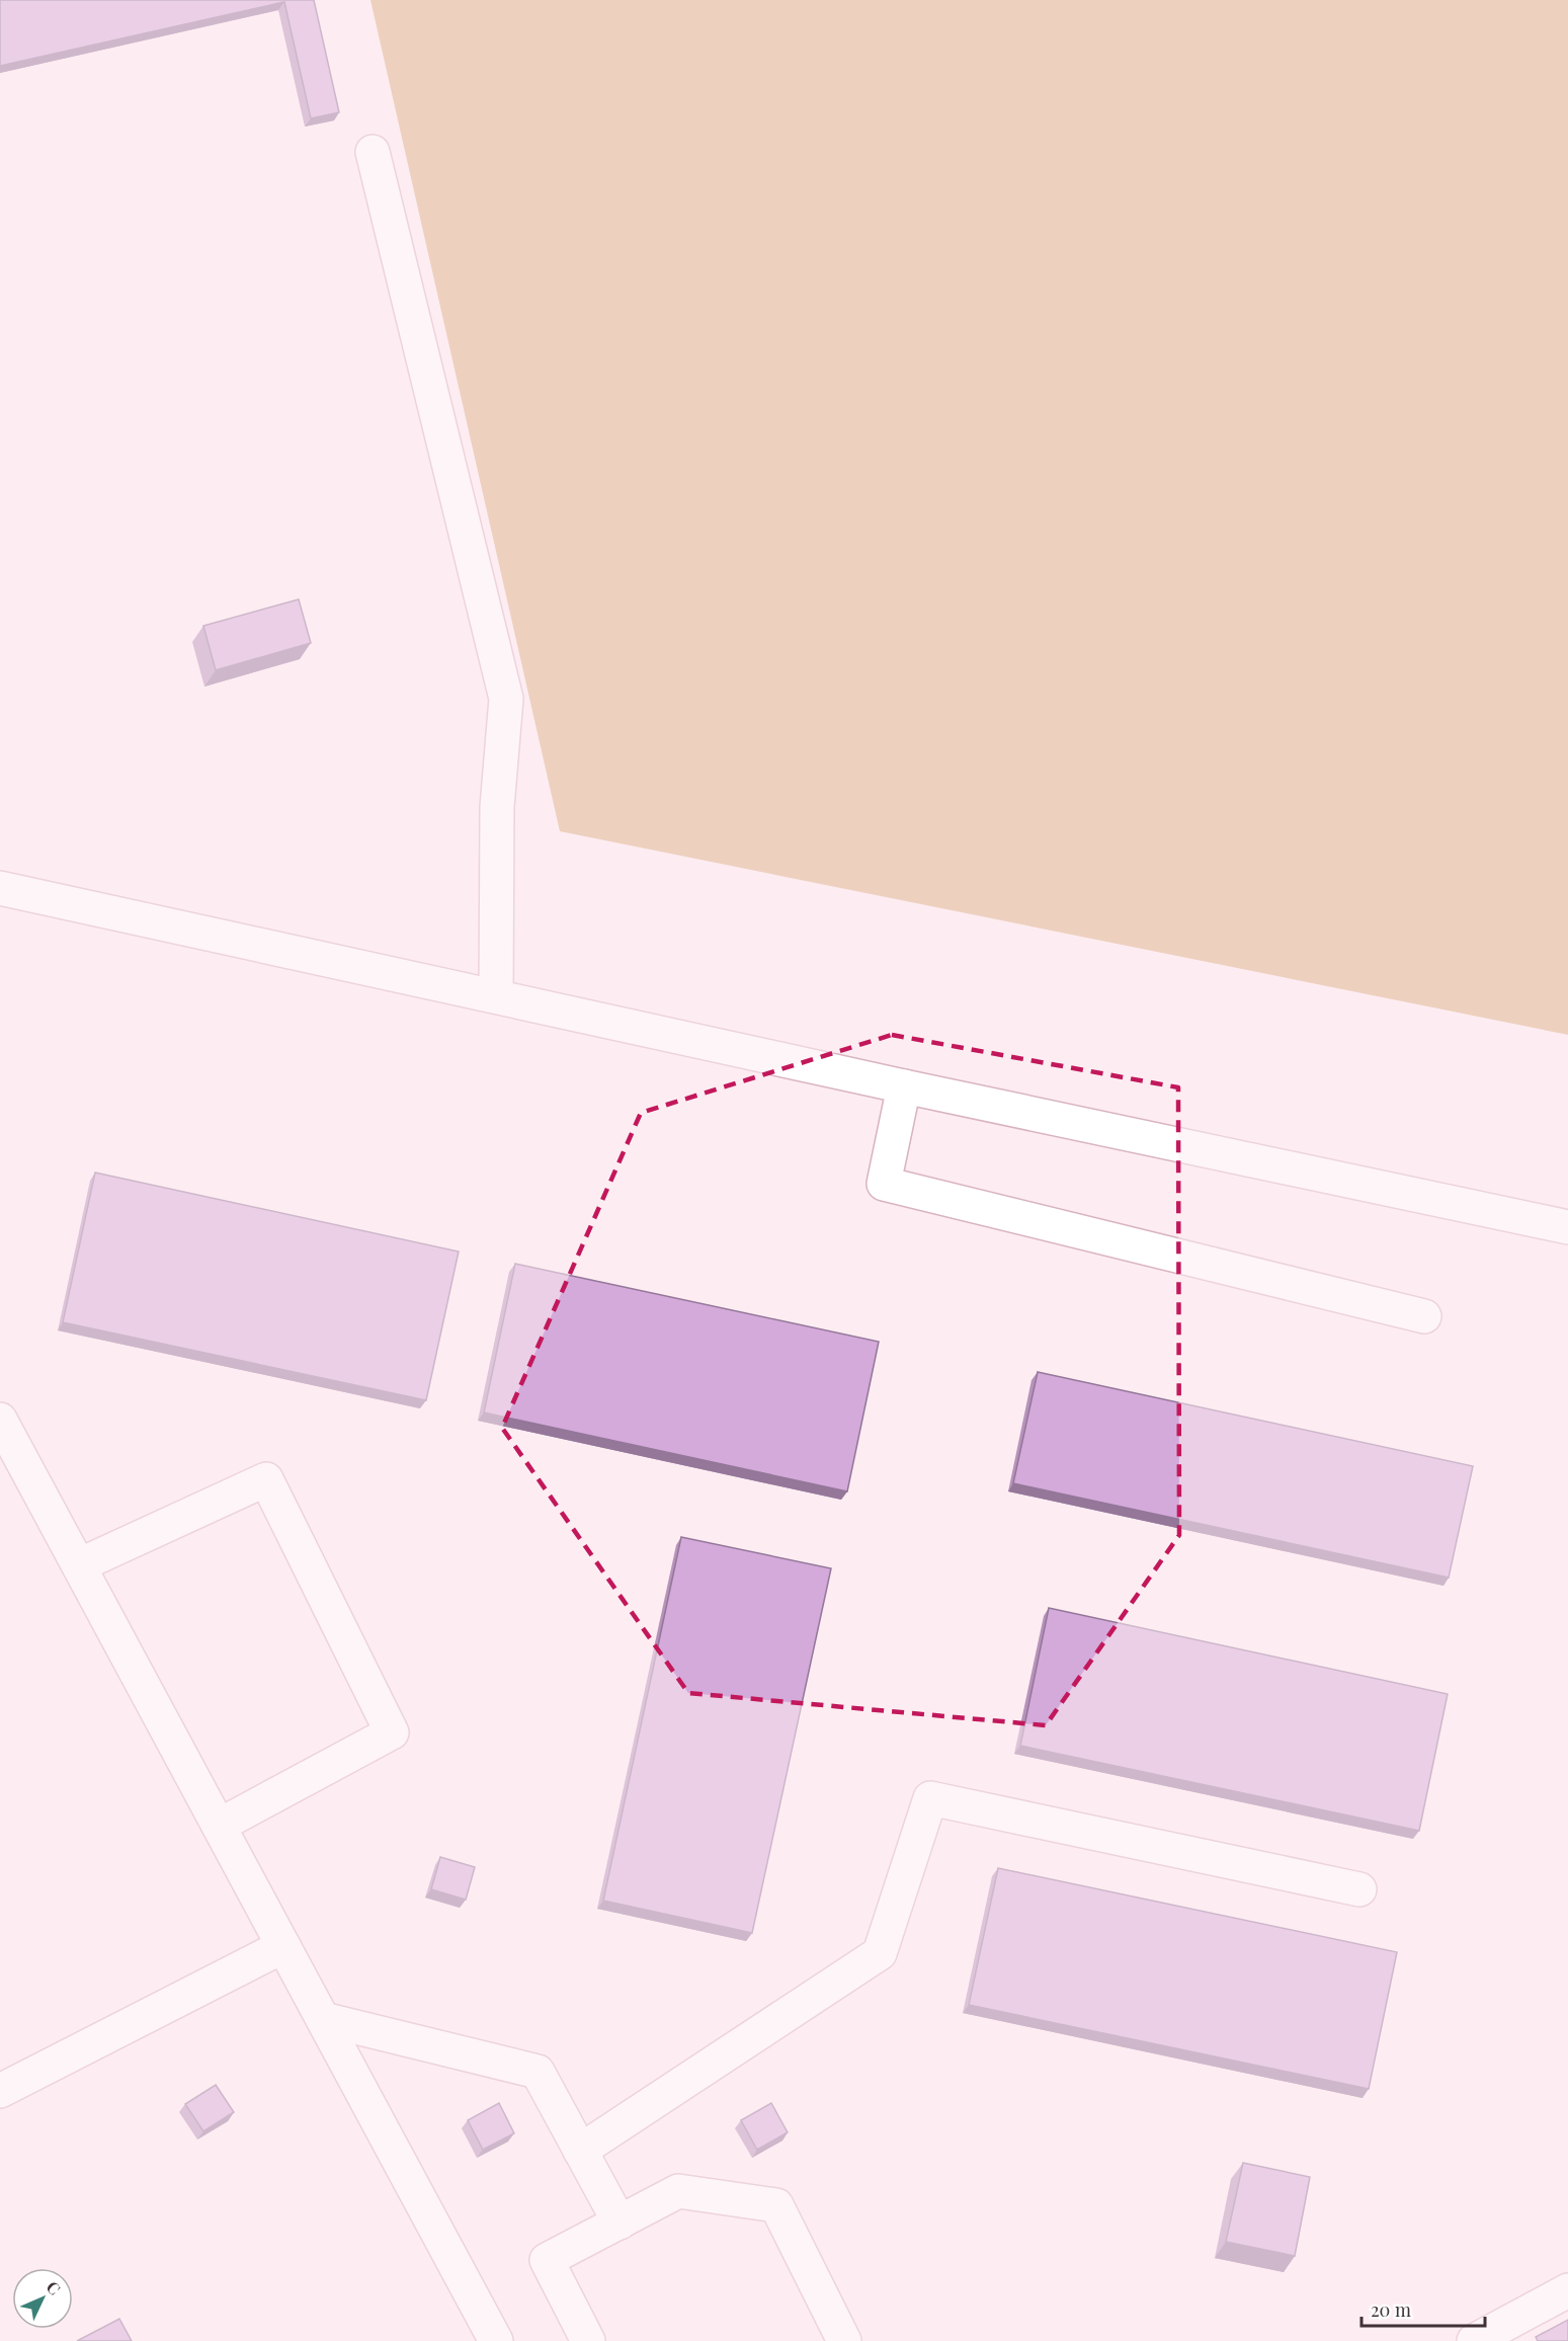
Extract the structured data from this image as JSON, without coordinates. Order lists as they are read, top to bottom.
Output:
{
  "scale_bar": "20 m",
  "north": "top right"
}
